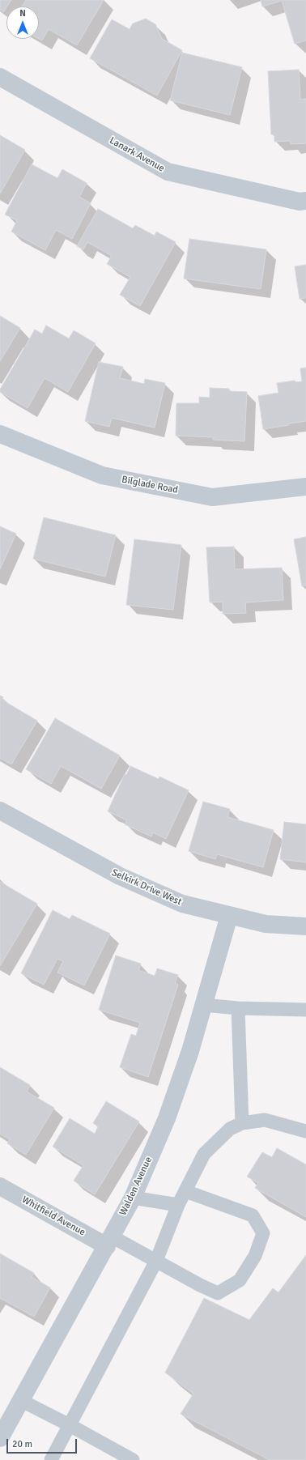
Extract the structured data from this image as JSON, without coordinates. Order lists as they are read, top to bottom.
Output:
{
  "streets": {
    "street": [
      "Lanark Avenue",
      "Bilglade Road",
      "Selkirk Drive West",
      "Walden Avenue",
      "Whitfield Avenue"
    ]
  },
  "crossings": [
    ["Selkirk Drive West", "Walden Avenue"],
    ["Walden Avenue", "Whitfield Avenue"]
  ],
  "scale_bar": "20 m",
  "north": "top"
}
